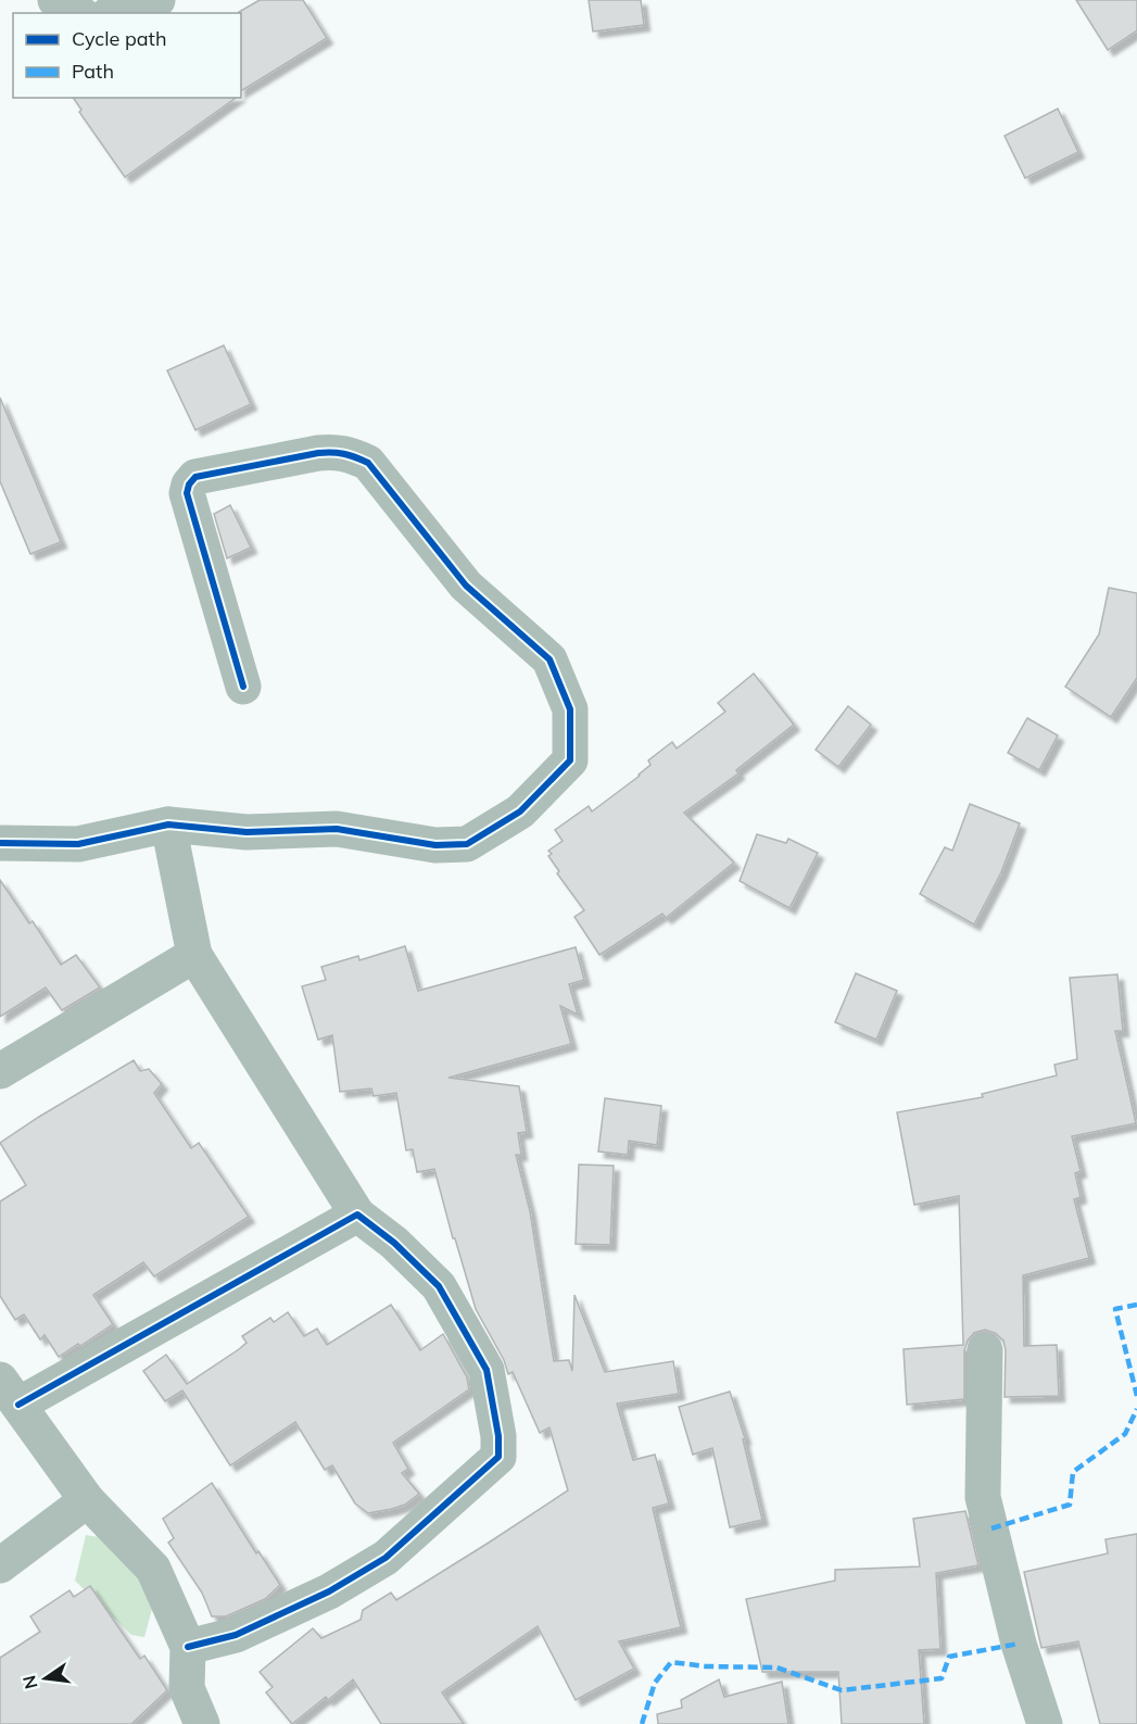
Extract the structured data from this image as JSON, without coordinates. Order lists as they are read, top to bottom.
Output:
{
  "legend": ["Cycle path", "Path"],
  "north": "left"
}
